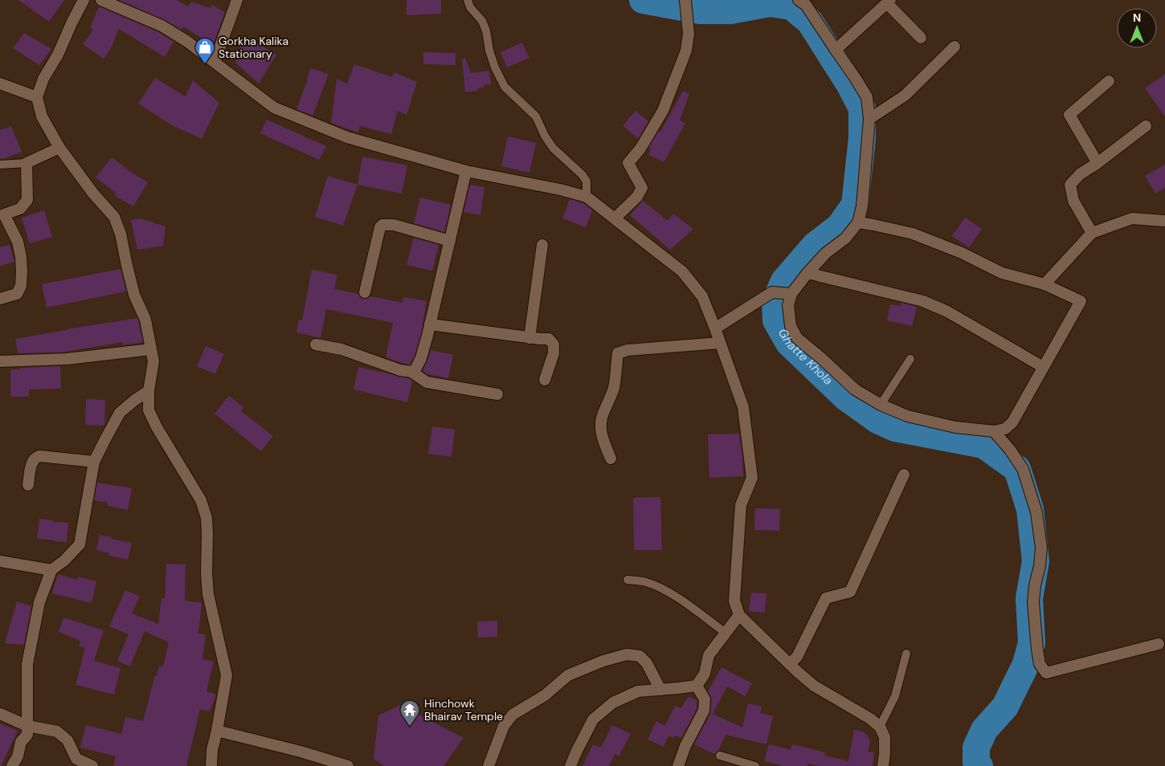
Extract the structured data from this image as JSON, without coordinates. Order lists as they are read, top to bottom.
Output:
{
  "water": ["Ghatte Khola"],
  "places": {
    "shop": ["Gorkha Kalika Stationary"],
    "temple": ["Hinchowk Bhairav Temple"]
  },
  "north": "top"
}
